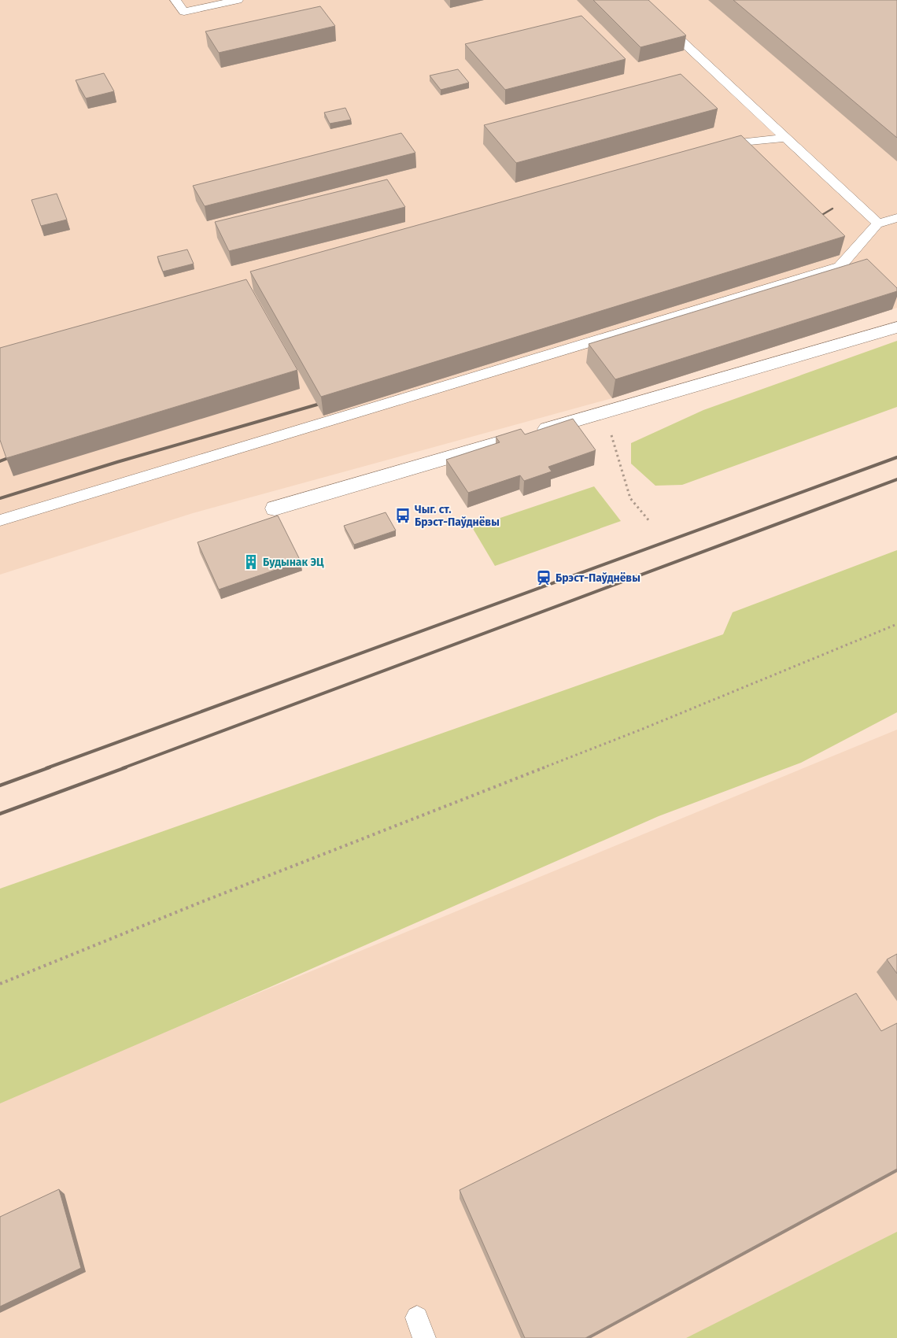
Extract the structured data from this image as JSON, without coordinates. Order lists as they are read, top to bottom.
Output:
{
  "places": {
    "bus stop": ["Чыг. ст. Брэст-Паўднёвы"],
    "building": ["Будынак ЭЦ"],
    "station": ["Брэст-Паўднёвы"]
  }
}
